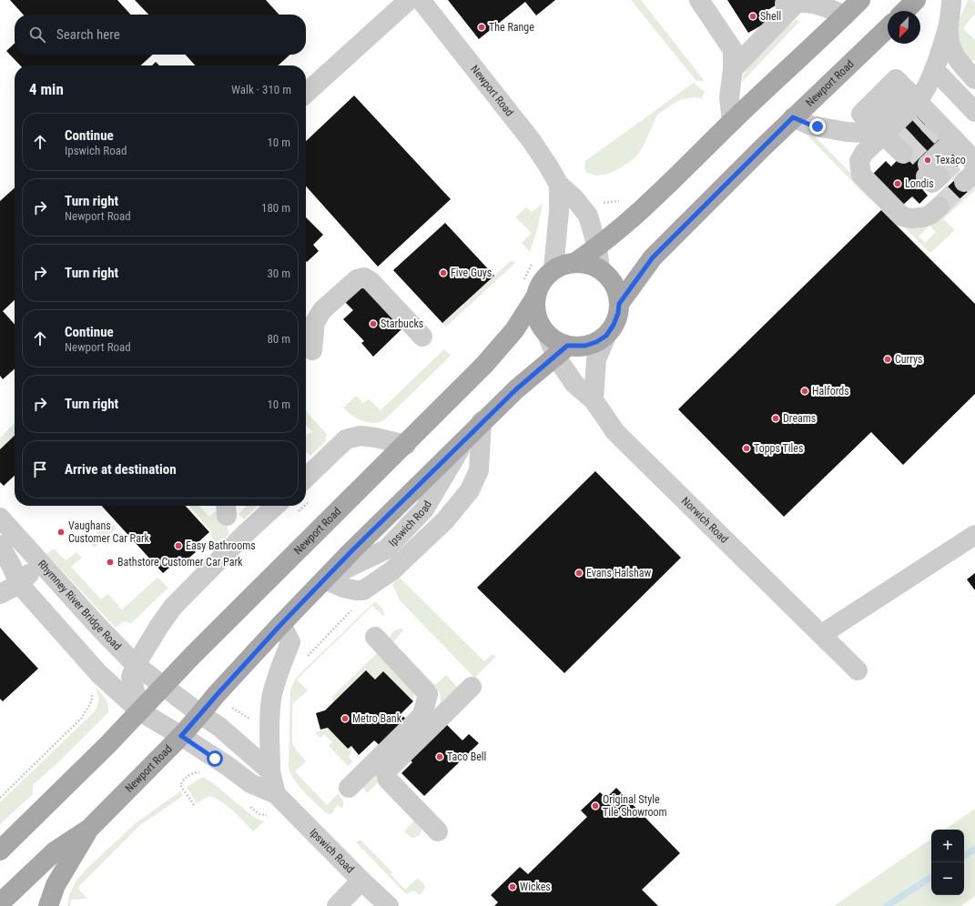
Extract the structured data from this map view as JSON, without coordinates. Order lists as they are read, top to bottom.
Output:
{
  "streets": {
    "main road": ["Newport Road"],
    "street": ["Norwich Road", "Ipswich Road", "Rhymney River Bridge Road"]
  },
  "crossings": [
    ["Newport Road", "Norwich Road"],
    ["Newport Road", "Ipswich Road"],
    ["Newport Road", "Rhymney River Bridge Road"],
    ["Ipswich Road", "Rhymney River Bridge Road"]
  ],
  "places": [
    "Shell",
    "The Range",
    "Texaco",
    "Londis",
    "Five Guys",
    "Starbucks",
    "Currys",
    "Halfords",
    "Dreams",
    "Topps Tiles",
    "Vaughans Customer Car Park",
    "Easy Bathrooms",
    "Bathstore Customer Car Park",
    "Evans Halshaw",
    "Metro Bank",
    "Taco Bell",
    "Original Style Tile Showroom",
    "Wickes"
  ],
  "north": "bottom left",
  "page": {
    "search": "Search here",
    "heading": ["4 min", "Walk · 310 m"],
    "list": [
      ["Continue", "Ipswich Road", "10 m"],
      ["Turn right", "Newport Road", "180 m"],
      ["Turn right", "30 m"],
      ["Continue", "Newport Road", "80 m"],
      ["Turn right", "10 m"],
      "Arrive at destination"
    ],
    "map_buttons": ["+", "−"]
  }
}
